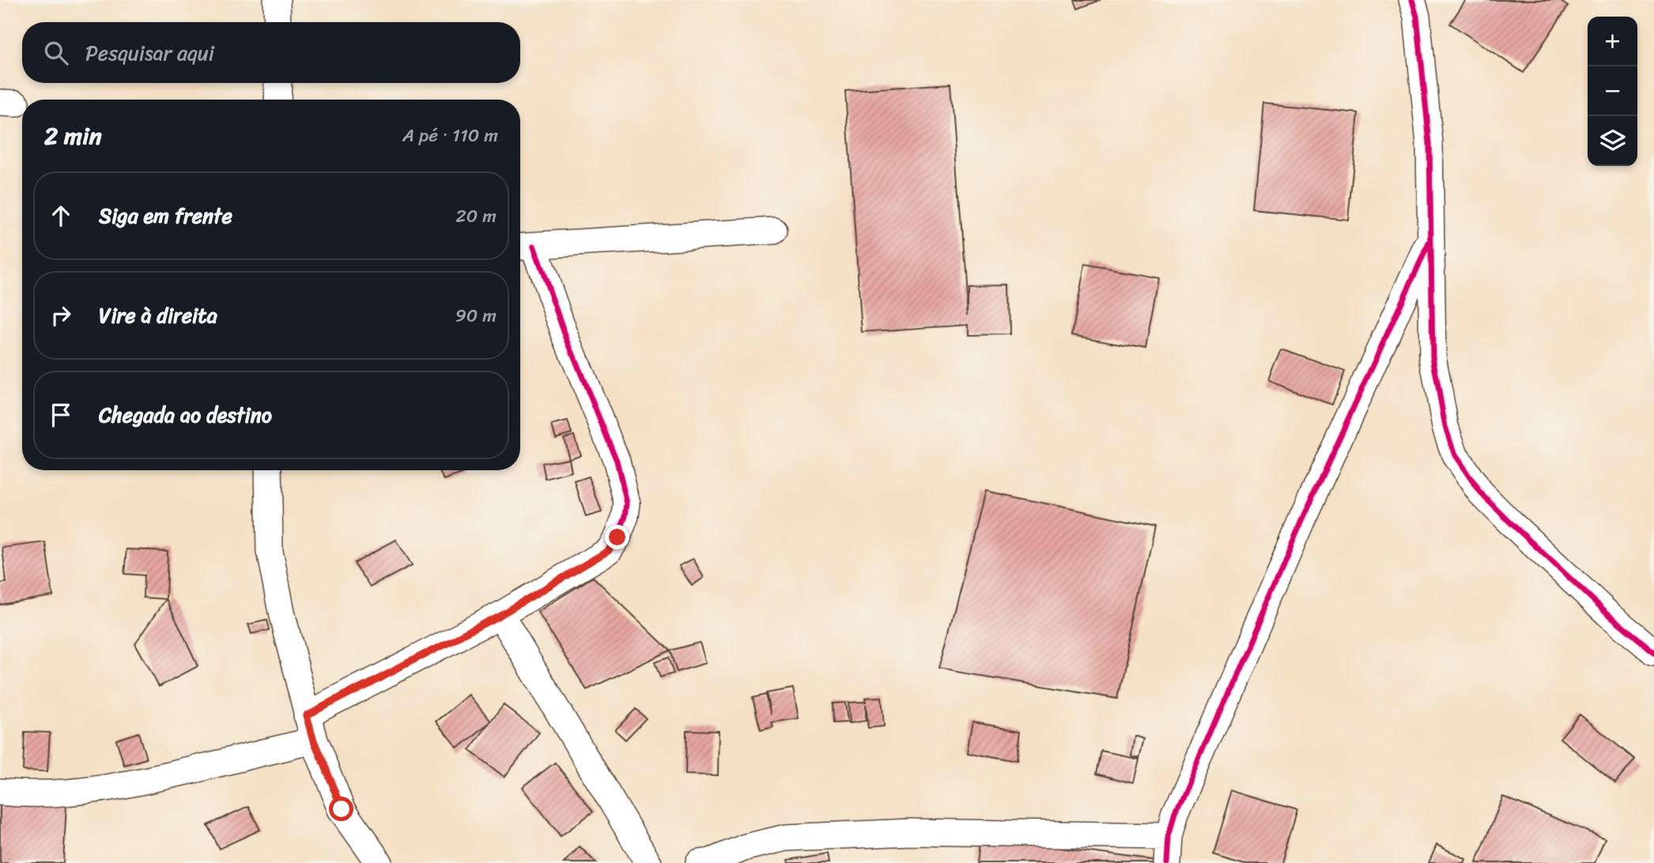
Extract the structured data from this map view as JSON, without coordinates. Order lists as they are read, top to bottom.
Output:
{
  "page": {
    "map_buttons": ["+", "−"],
    "search": "Pesquisar aqui",
    "heading": ["2 min", "A pé · 110 m"],
    "list": [
      ["Siga em frente", "20 m"],
      ["Vire à direita", "90 m"],
      "Chegada ao destino"
    ]
  }
}
